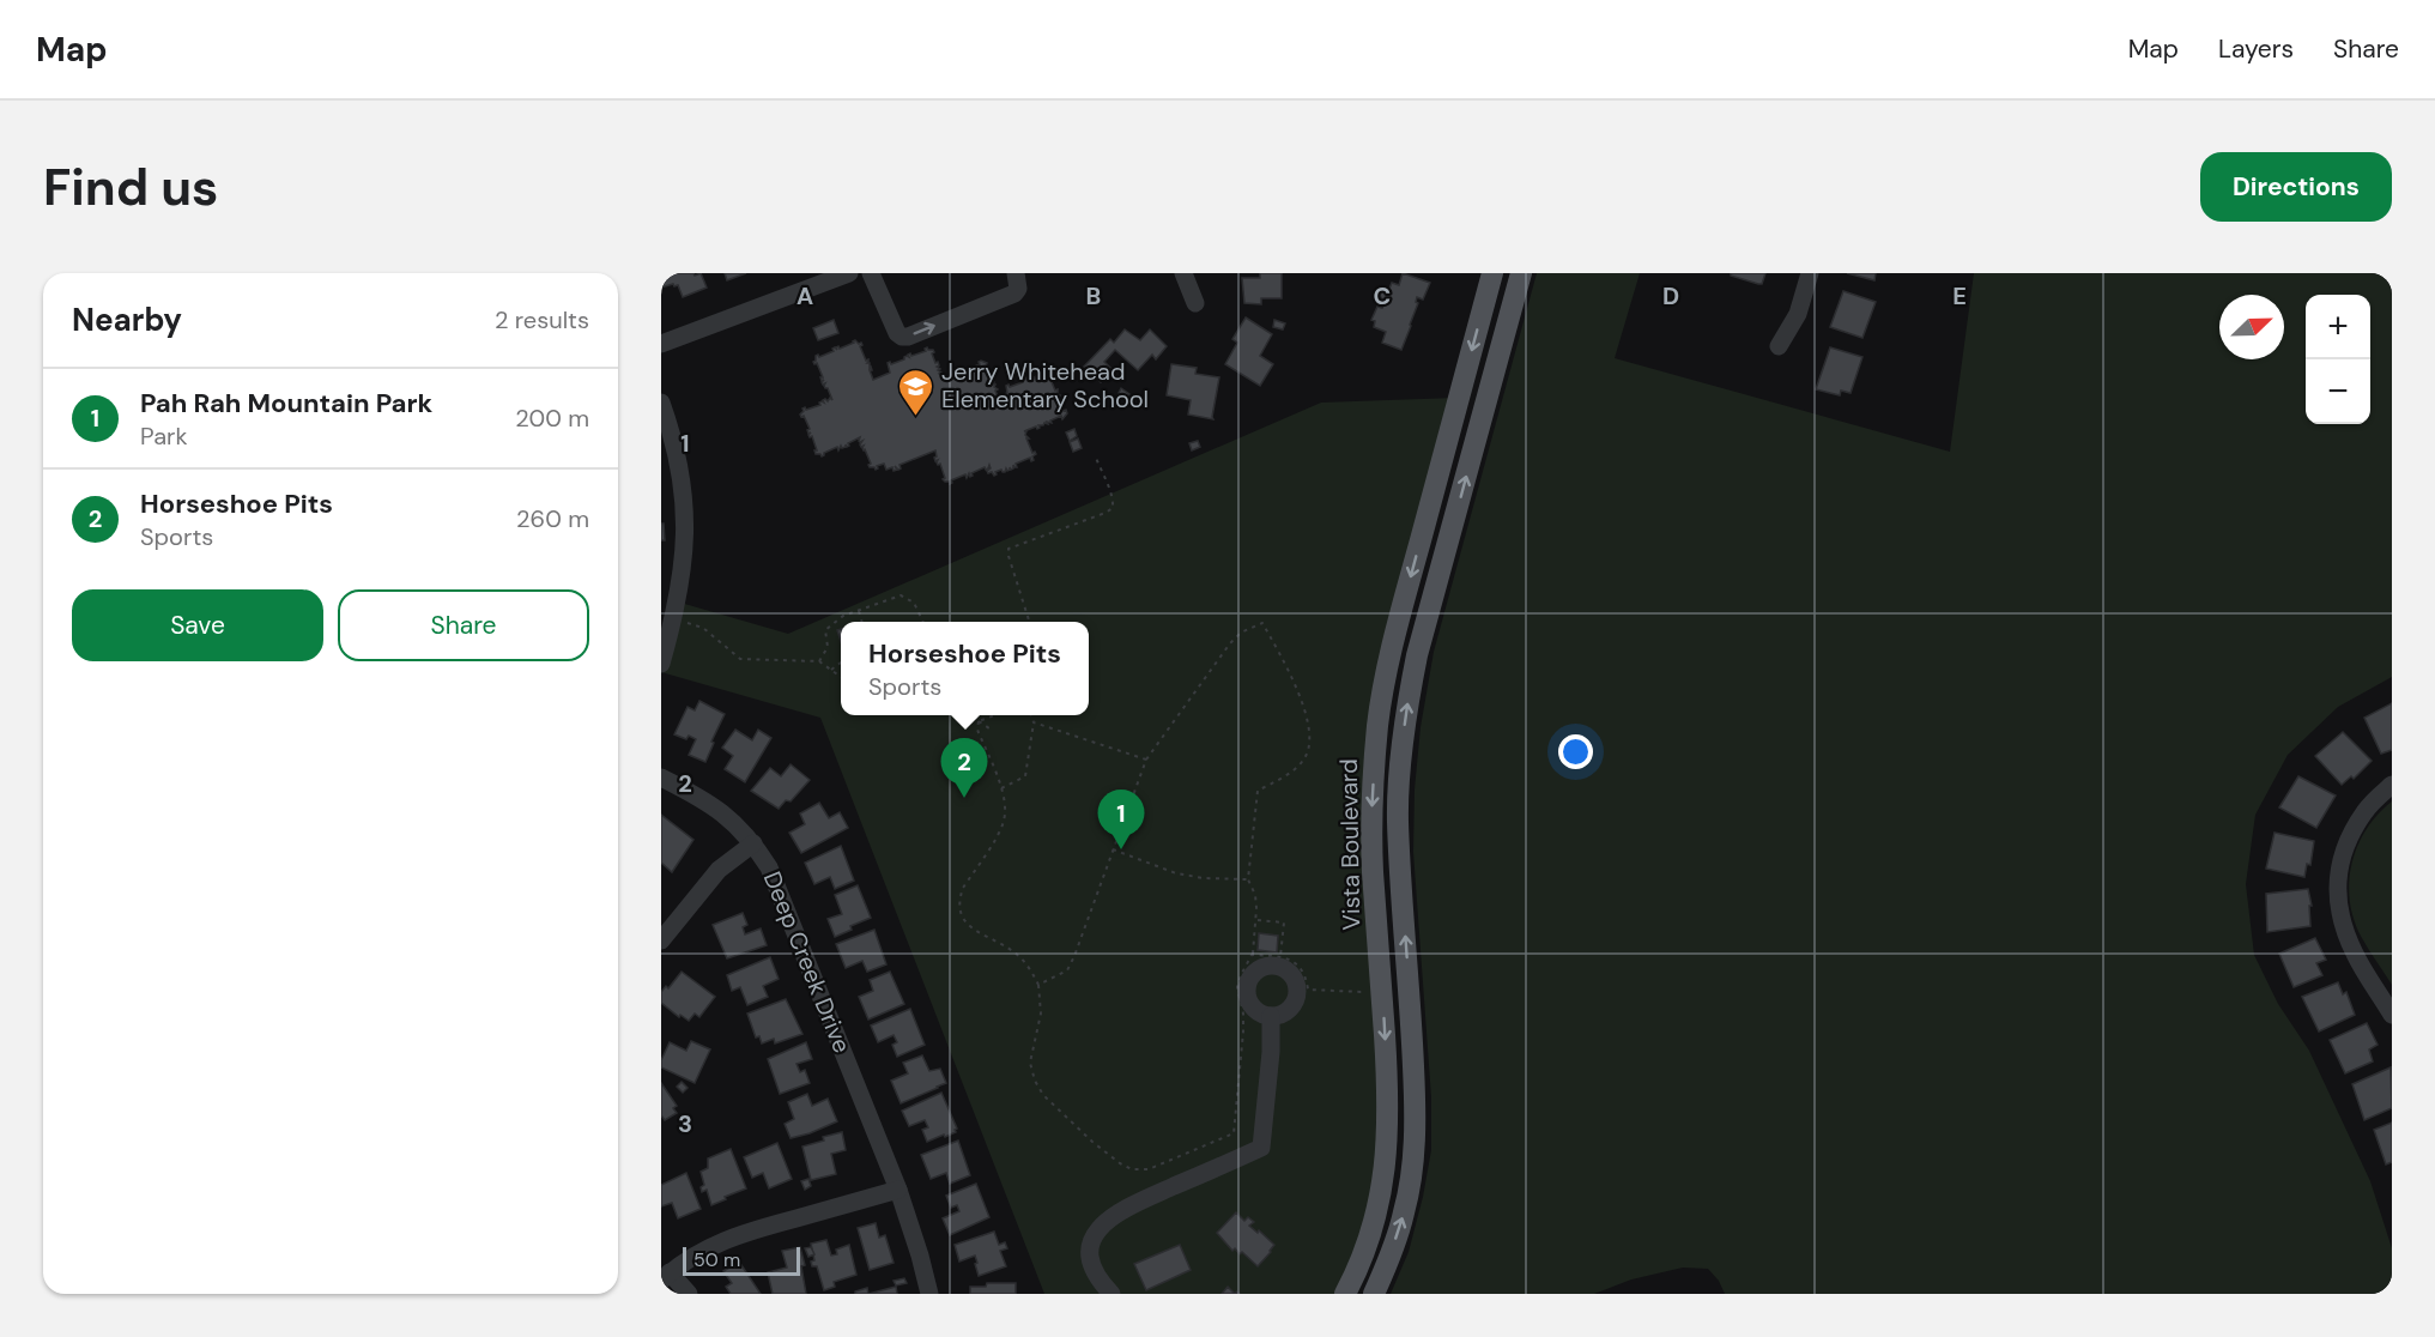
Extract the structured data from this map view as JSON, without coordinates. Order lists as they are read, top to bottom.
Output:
{
  "streets": {
    "main road": ["Vista Boulevard"],
    "street": ["Deep Creek Drive"]
  },
  "places": {
    "school or university": ["Jerry Whitehead Elementary School"]
  },
  "scale_bar": "50 m",
  "north": "top right",
  "page": {
    "header": "Map",
    "nav": ["Map", "Layers", "Share"],
    "buttons": [
      "Directions",
      ["Save", "Share"]
    ],
    "title": "Find us",
    "heading": ["Nearby", "2 results"],
    "map_buttons": ["+", "−"],
    "list": [
      {
        "mark": "1",
        "name": "Pah Rah Mountain Park",
        "note": "Park",
        "value": "200 m"
      },
      {
        "mark": "2",
        "name": "Horseshoe Pits",
        "note": "Sports",
        "value": "260 m"
      }
    ],
    "popup": ["Horseshoe Pits", "Sports"],
    "pins": ["2", "1"],
    "scale": "50 m"
  },
  "grid": {
    "columns": [
      "A",
      "B",
      "C",
      "D",
      "E"
    ],
    "rows": ["1", "2", "3"]
  }
}
